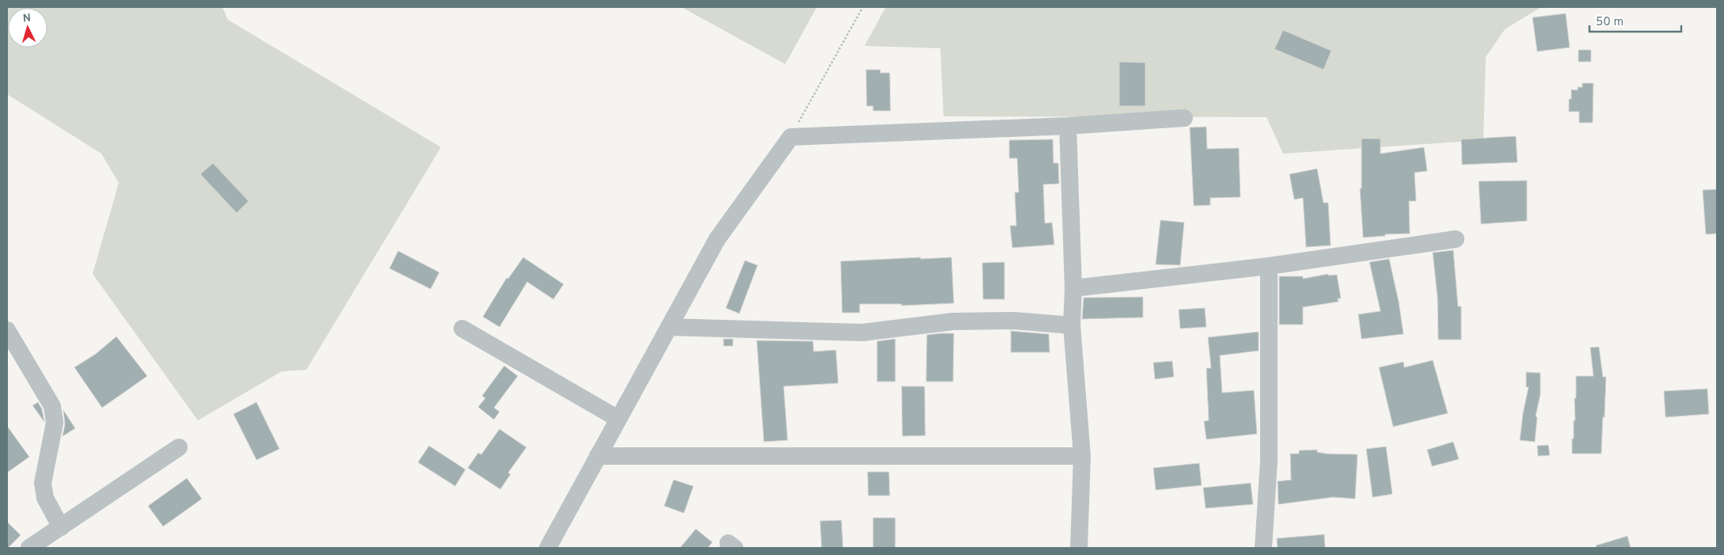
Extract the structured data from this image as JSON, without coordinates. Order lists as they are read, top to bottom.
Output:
{
  "scale_bar": "50 m",
  "north": "top"
}
